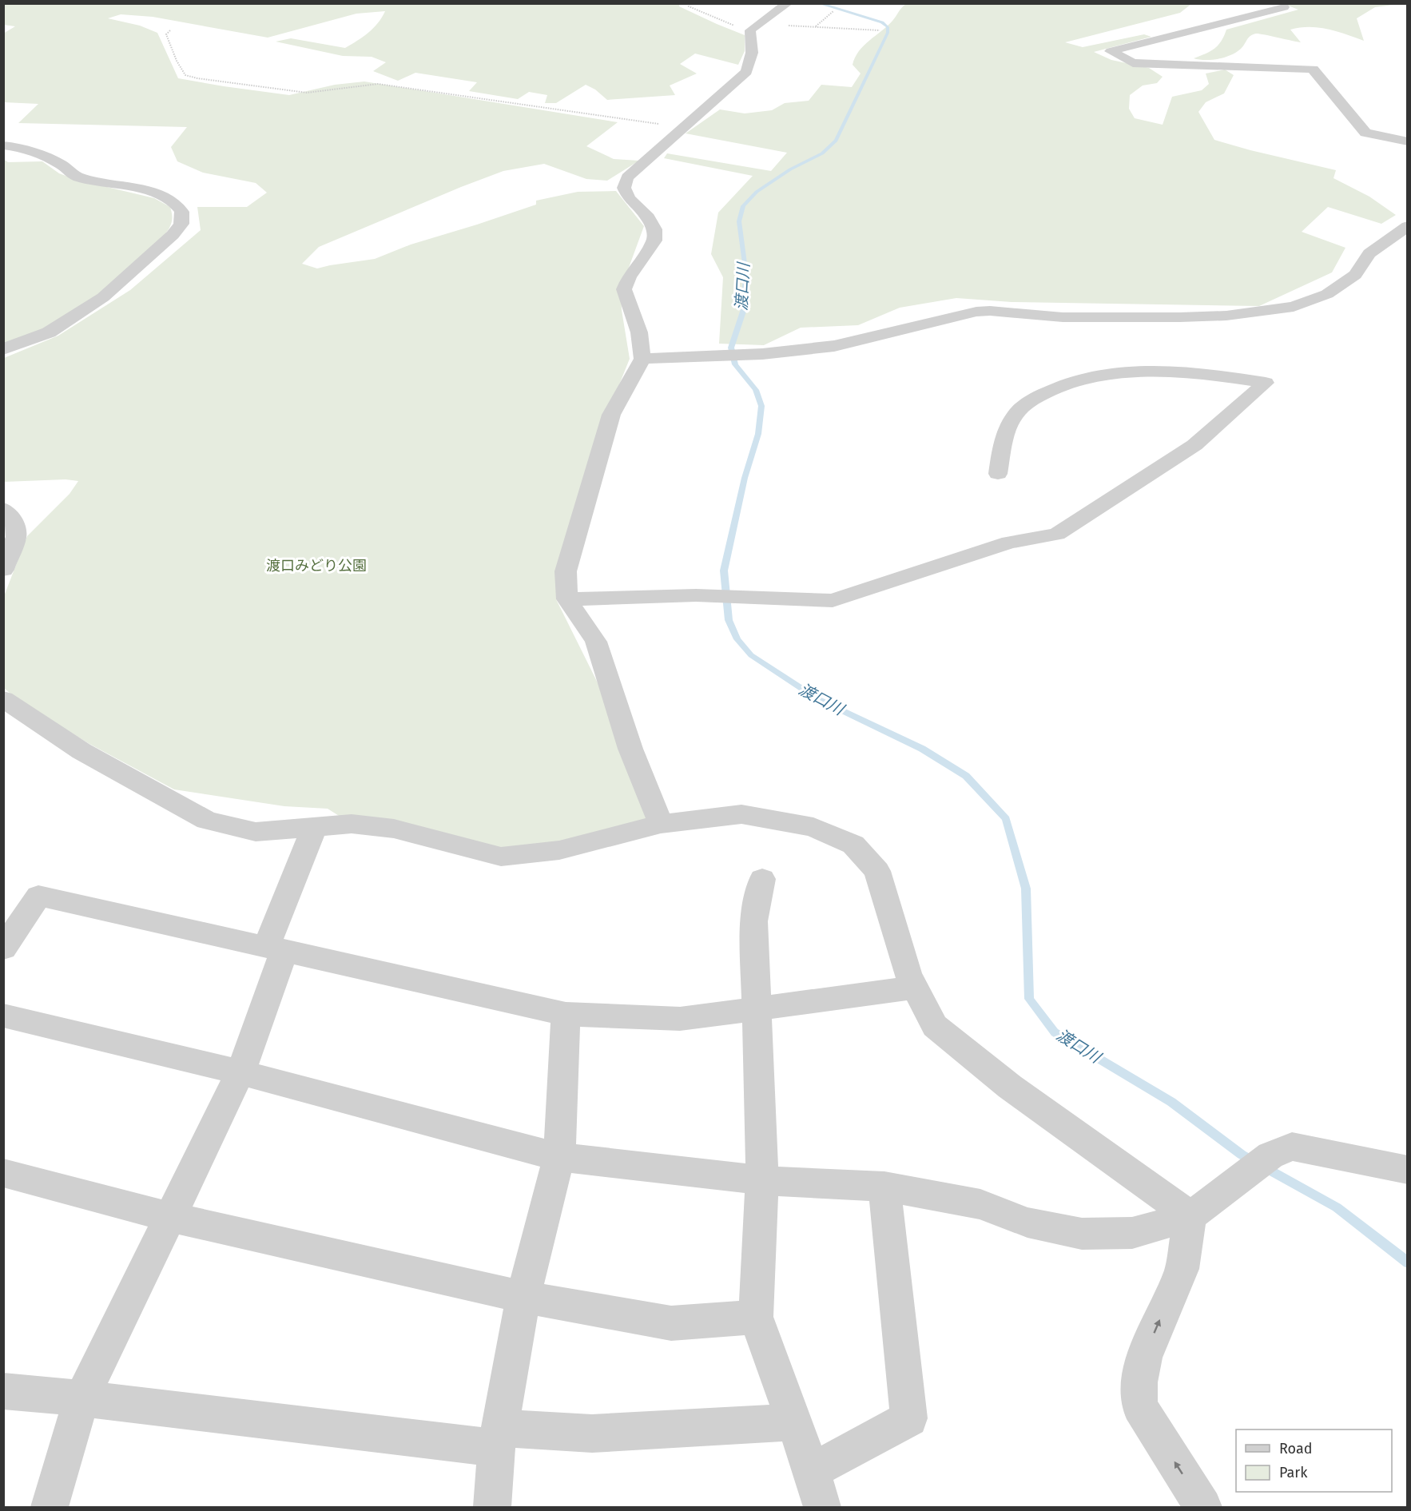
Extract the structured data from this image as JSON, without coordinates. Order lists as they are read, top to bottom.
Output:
{
  "water": ["渡口川"],
  "parks": ["渡口みどり公園"],
  "legend": ["Road", "Park"]
}
